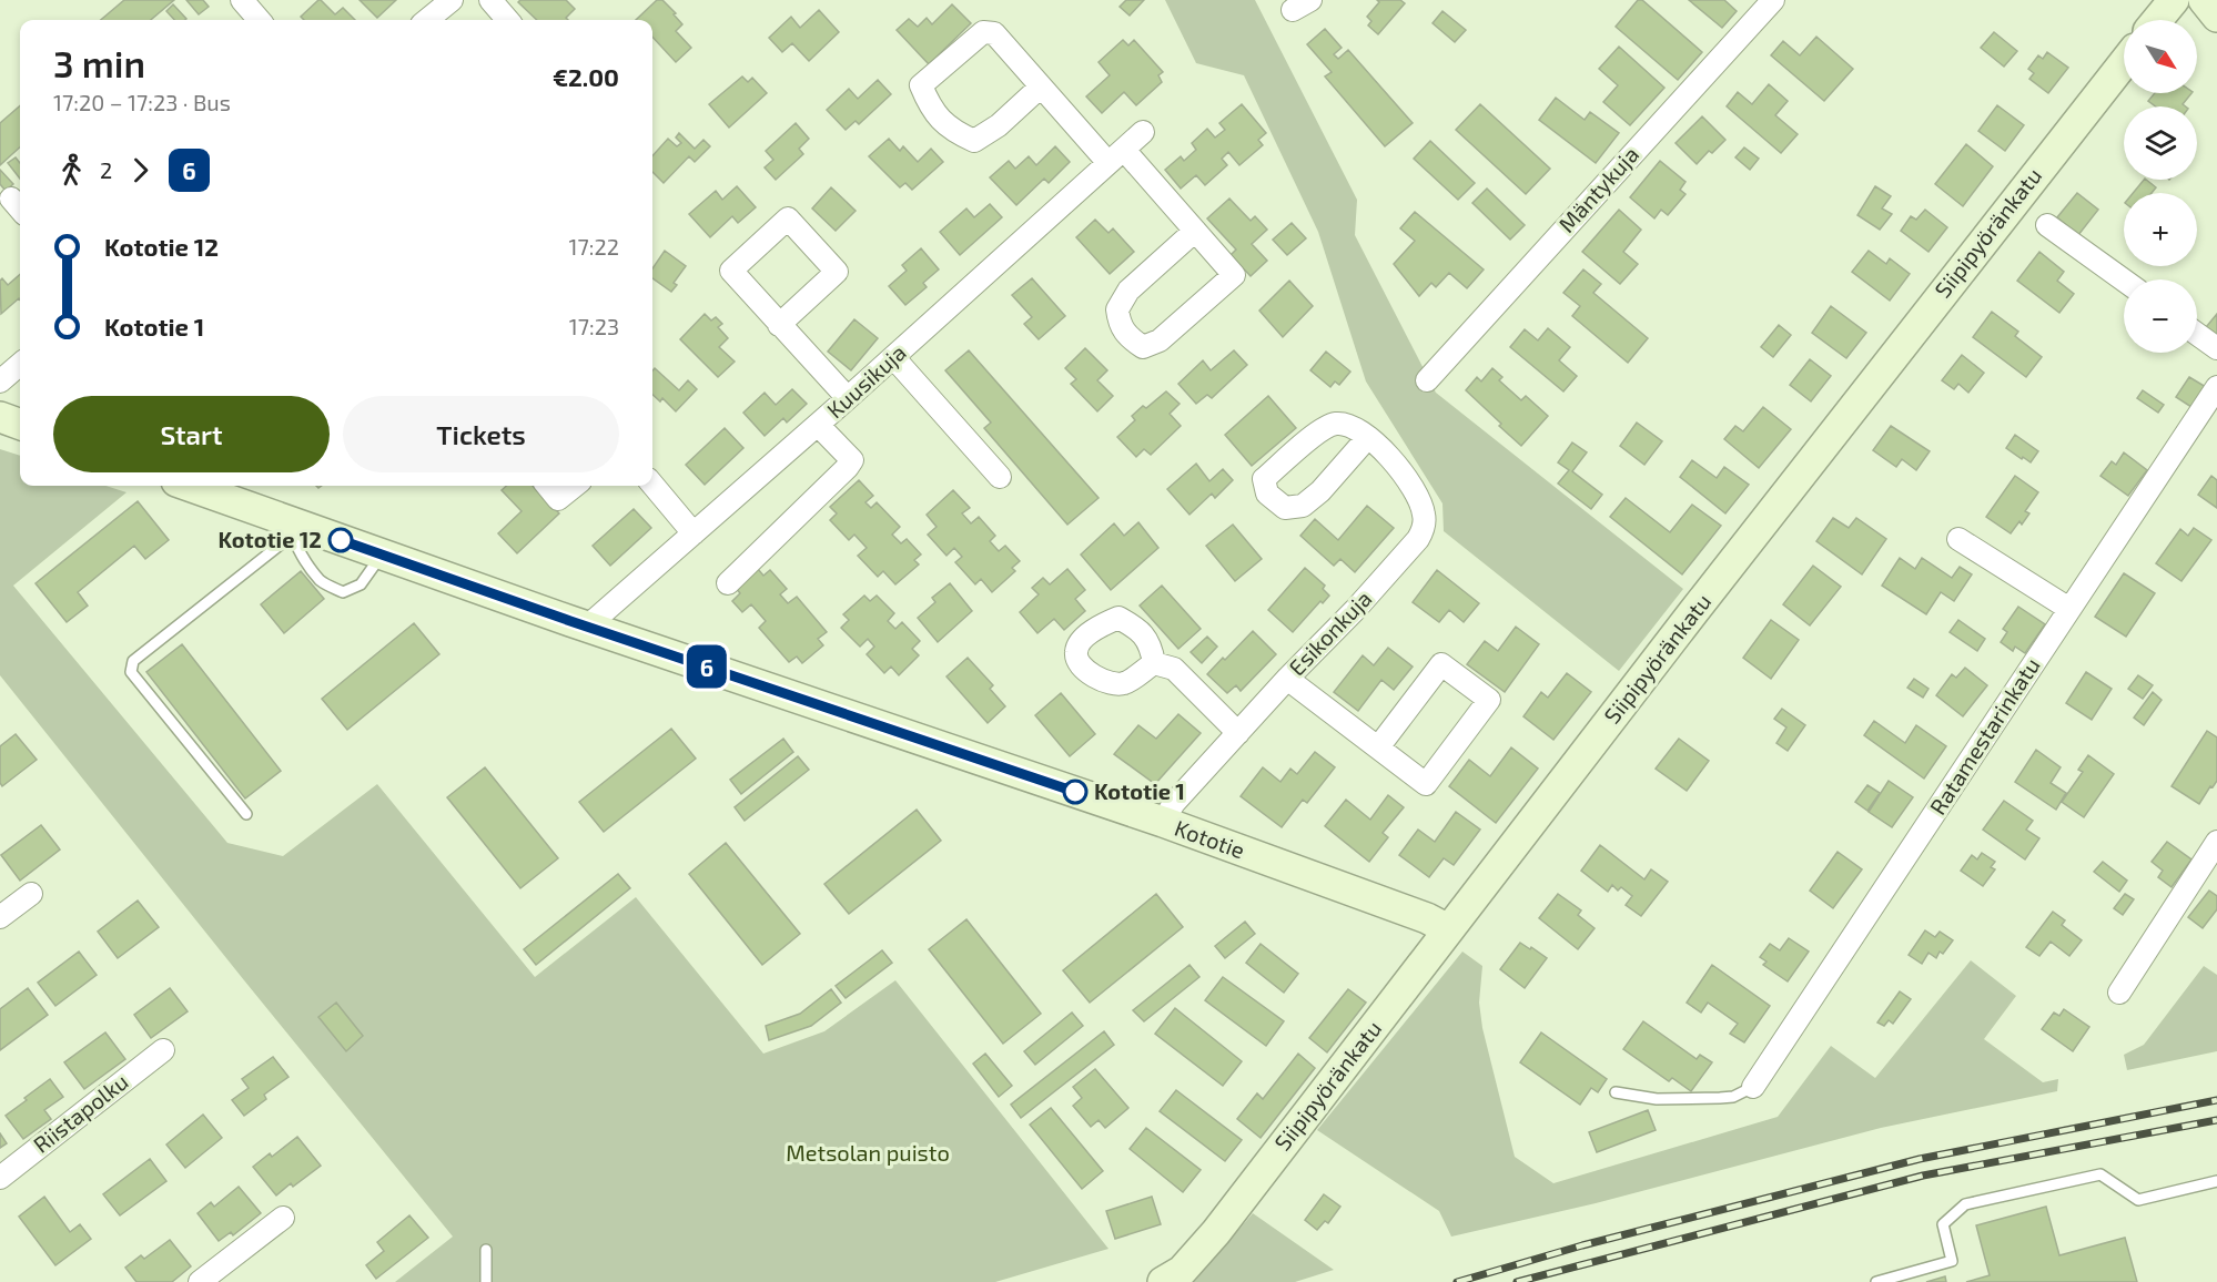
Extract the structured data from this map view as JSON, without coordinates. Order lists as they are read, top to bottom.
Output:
{
  "streets": {
    "street": [
      "Mäntykuja",
      "Siipipyöränkatu",
      "Kuusikuja",
      "Esikonkuja",
      "Ratamestarinkatu",
      "Kototie",
      "Riistapolku"
    ]
  },
  "crossings": [
    ["Siipipyöränkatu", "Kototie"],
    ["Kuusikuja", "Kototie"],
    ["Esikonkuja", "Kototie"]
  ],
  "parks": ["Metsolan puisto"],
  "places": ["Kototie 12", "Kototie 1"],
  "lines": ["bus line 6"],
  "north": "bottom right",
  "page": {
    "on_map": "6",
    "map_buttons": ["+", "−"],
    "heading": ["3 min", "17:20 – 17:23 · Bus", "€2.00"],
    "legs": ["2", "6"],
    "list": [
      {
        "name": "Kototie 12",
        "value": "17:22"
      },
      {
        "name": "Kototie 1",
        "value": "17:23"
      }
    ],
    "buttons": ["Start", "Tickets"]
  }
}
